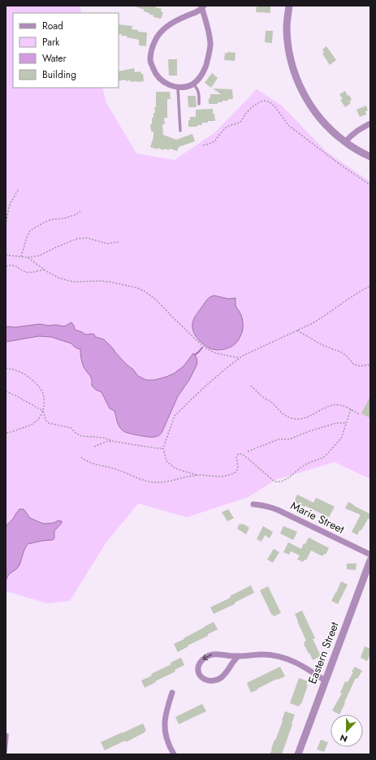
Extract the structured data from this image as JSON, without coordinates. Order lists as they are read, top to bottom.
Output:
{
  "streets": {
    "street": ["Marie Street", "Eastern Street"]
  },
  "legend": [
    "Road",
    "Park",
    "Water",
    "Building"
  ],
  "north": "bottom"
}
